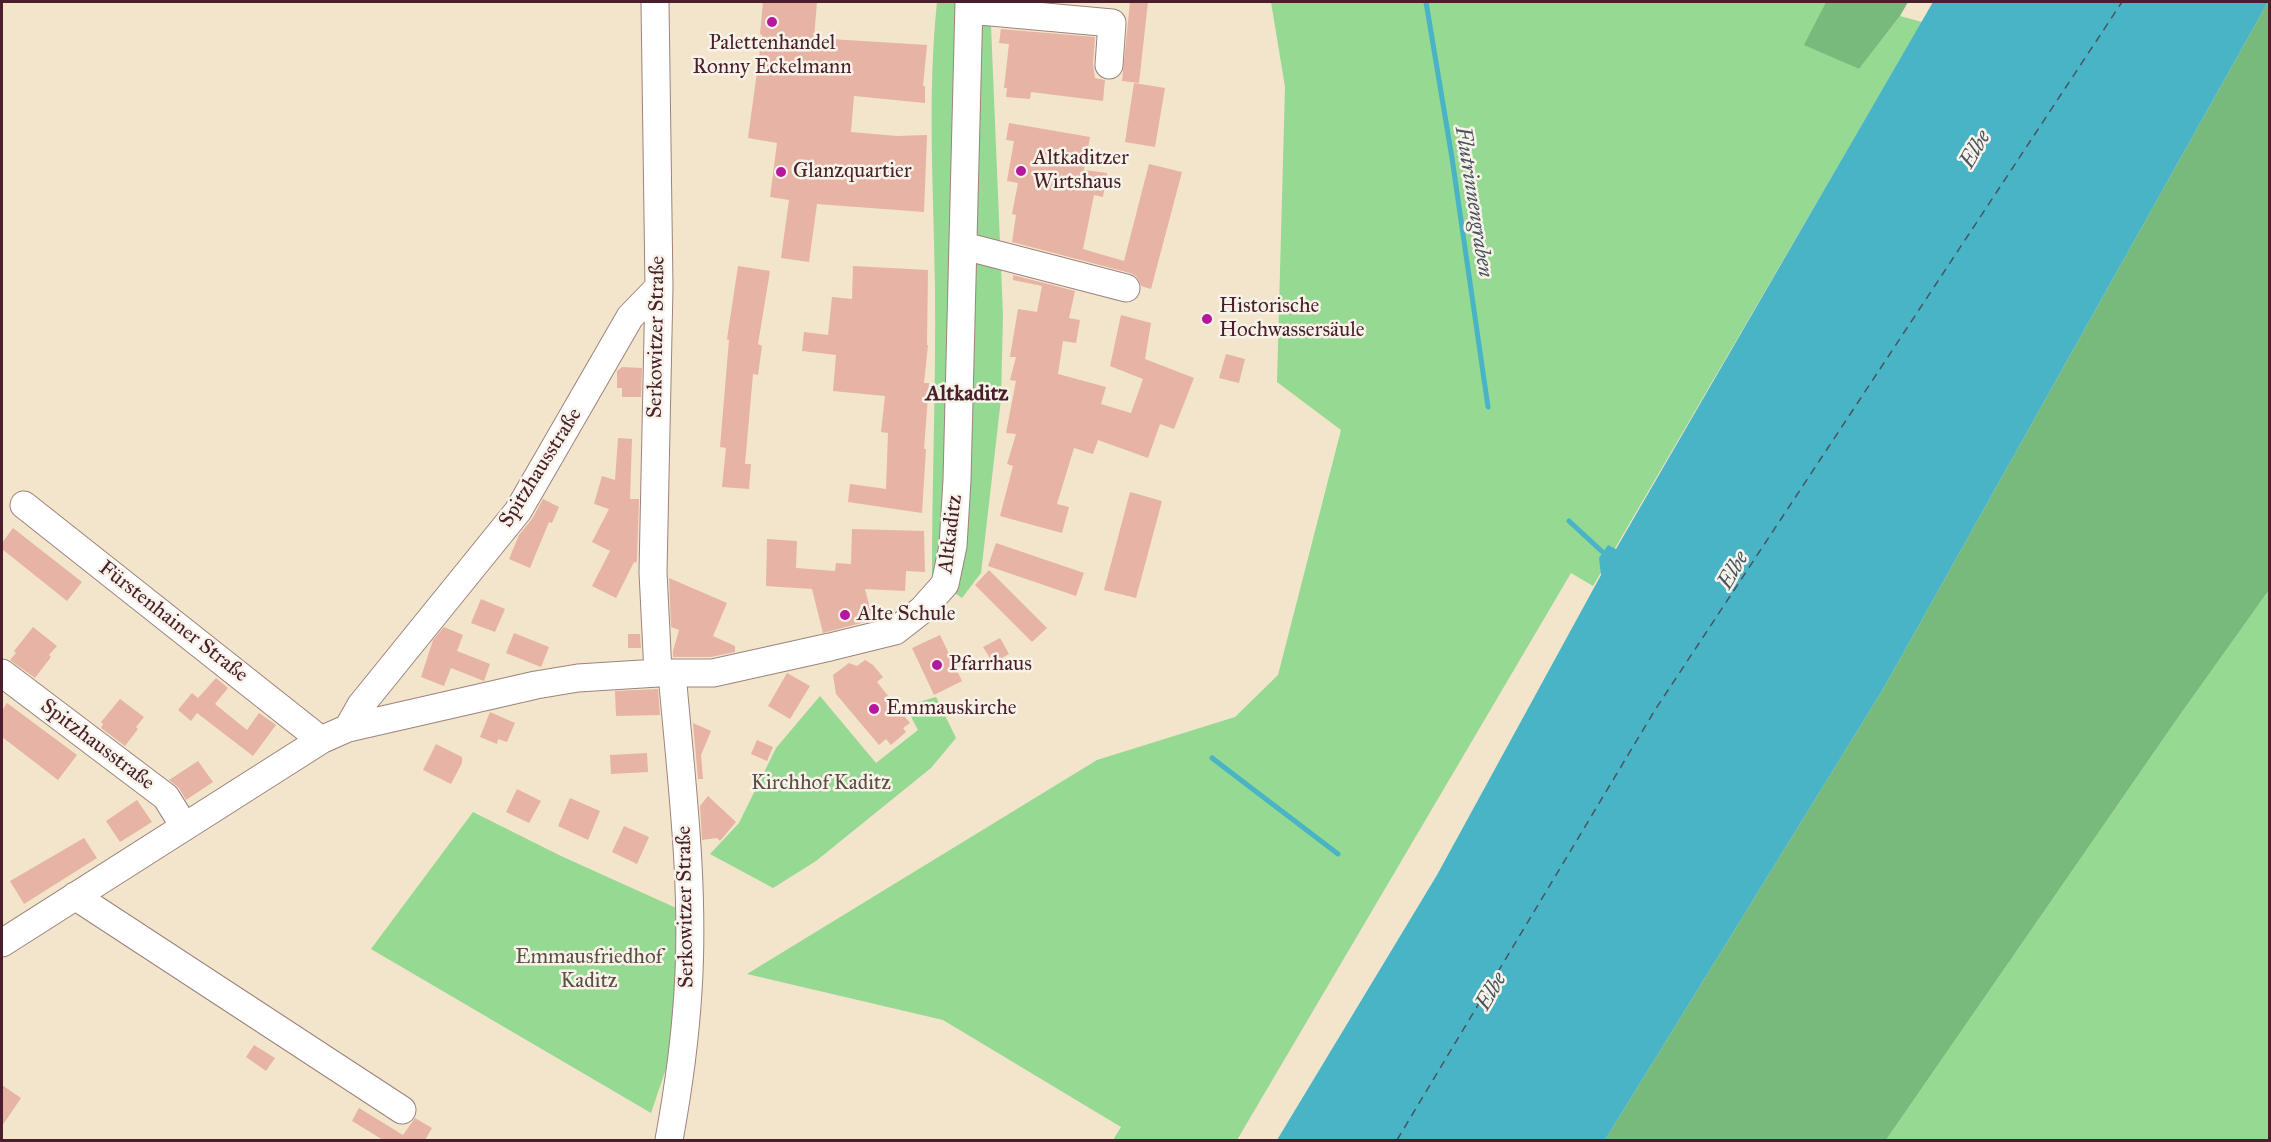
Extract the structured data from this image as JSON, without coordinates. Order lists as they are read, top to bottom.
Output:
{
  "streets": {
    "street": [
      "Serkowitzer Straße",
      "Spitzhausstraße",
      "Altkaditz",
      "Fürstenhainer Straße"
    ]
  },
  "crossings": [
    ["Serkowitzer Straße", "Spitzhausstraße"],
    ["Serkowitzer Straße", "Altkaditz"]
  ],
  "districts": ["Altkaditz"],
  "water": ["Elbe", "Flutrinnengraben"],
  "parks": ["Kirchhof Kaditz", "Emmausfriedhof Kaditz"],
  "places": [
    "Palettenhandel Ronny Eckelmann",
    "Altkaditzer Wirtshaus",
    "Glanzquartier",
    "Historische Hochwassersäule",
    "Alte Schule",
    "Pfarrhaus",
    "Emmauskirche"
  ]
}
